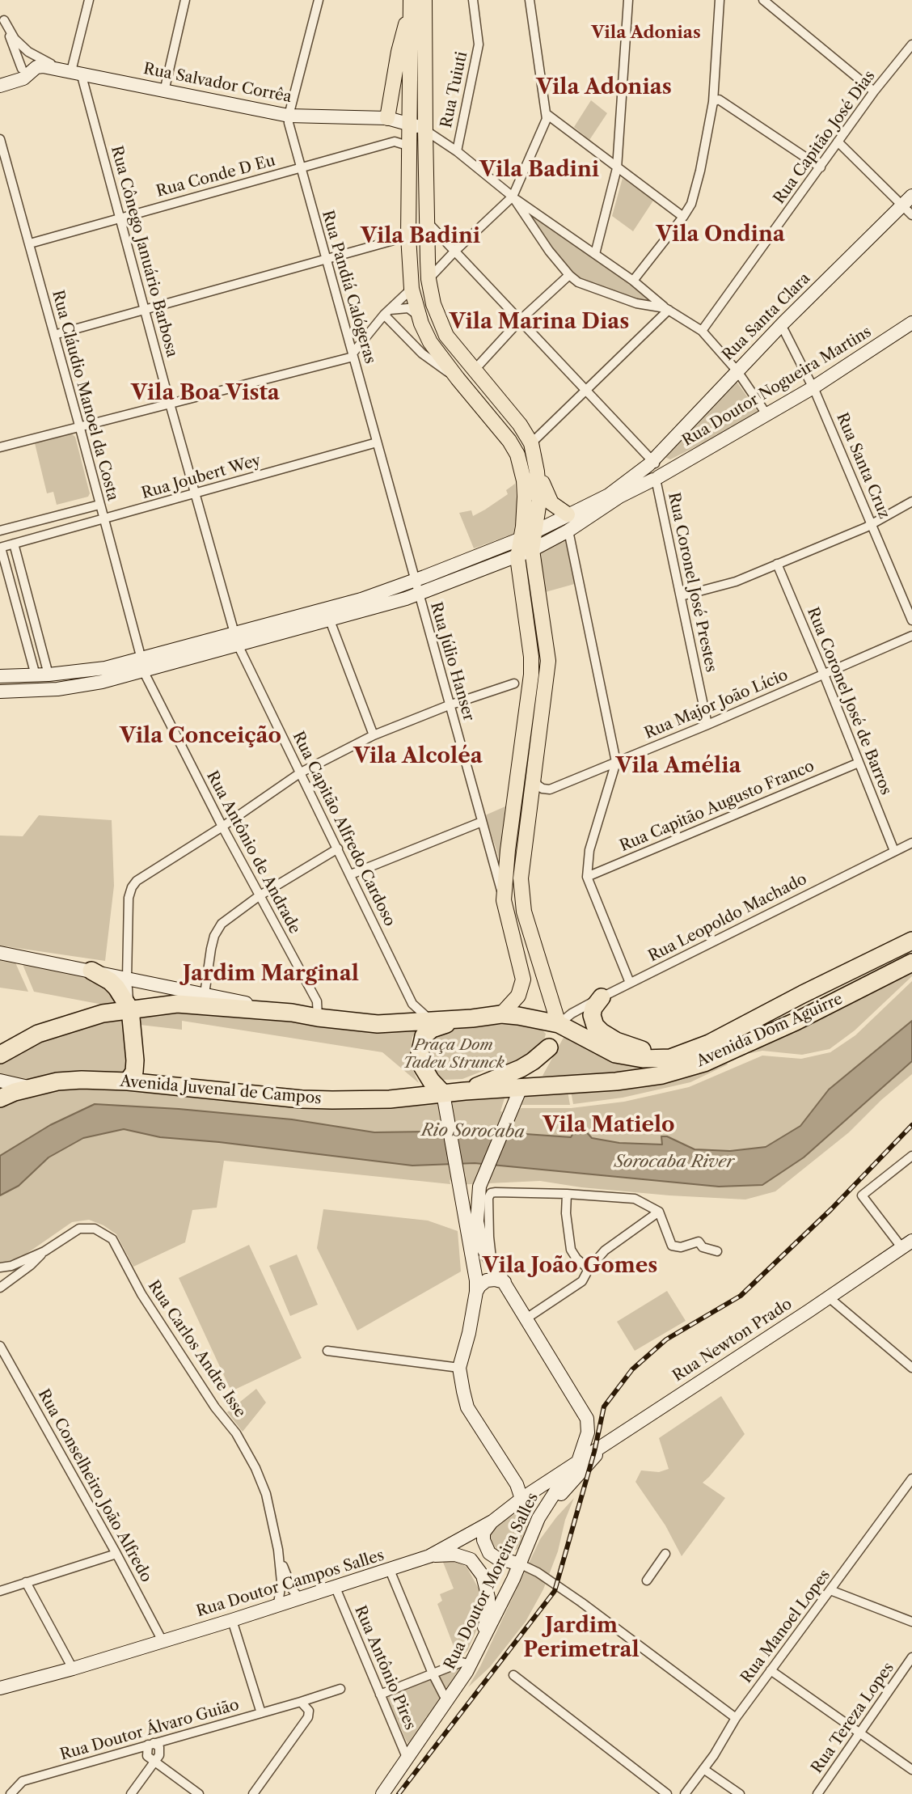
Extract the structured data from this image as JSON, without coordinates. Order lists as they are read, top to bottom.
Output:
{
  "streets": {
    "highway": ["Avenida Dom Aguirre", "Avenida Juvenal de Campos"],
    "main road": [
      "Rua Salvador Corrêa",
      "Rua Santa Clara",
      "Rua Doutor Nogueira Martins",
      "Rua Newton Prado",
      "Rua Doutor Moreira Salles",
      "Rua Doutor Campos Salles"
    ],
    "street": [
      "Rua Tuiuti",
      "Rua Capitão José Dias",
      "Rua Conde D Eu",
      "Rua Cônego Januário Barbosa",
      "Rua Pandiá Calógeras",
      "Rua Cláudio Manoel da Costa",
      "Rua Santa Cruz",
      "Rua Joubert Wey",
      "Rua Coronel José Prestes",
      "Rua Júlio Hanser",
      "Rua Coronel José de Barros",
      "Rua Major João Lício",
      "Rua Capitão Augusto Franco",
      "Rua Capitão Alfredo Cardoso",
      "Rua Antônio de Andrade",
      "Rua Leopoldo Machado",
      "Rua Carlos Andre Isse",
      "Rua Conselheiro João Alfredo",
      "Rua Manoel Lopes",
      "Rua Antônio Pires",
      "Rua Tereza Lopes",
      "Rua Doutor Álvaro Guião"
    ]
  },
  "crossings": [
    ["Rua Salvador Corrêa", "Rua Tuiuti"],
    ["Rua Salvador Corrêa", "Rua Capitão José Dias"],
    ["Rua Salvador Corrêa", "Rua Cônego Januário Barbosa"],
    ["Rua Salvador Corrêa", "Rua Pandiá Calógeras"],
    ["Rua Salvador Corrêa", "Rua Santa Clara"],
    ["Rua Salvador Corrêa", "Rua Doutor Nogueira Martins"],
    ["Rua Conde D Eu", "Rua Cônego Januário Barbosa"],
    ["Rua Conde D Eu", "Rua Pandiá Calógeras"],
    ["Rua Conde D Eu", "Rua Cláudio Manoel da Costa"],
    ["Rua Cônego Januário Barbosa", "Rua Santa Clara"],
    ["Rua Cônego Januário Barbosa", "Rua Doutor Nogueira Martins"],
    ["Rua Cônego Januário Barbosa", "Rua Joubert Wey"],
    ["Rua Cônego Januário Barbosa", "Rua Capitão Alfredo Cardoso"],
    ["Rua Pandiá Calógeras", "Rua Santa Clara"],
    ["Rua Pandiá Calógeras", "Rua Joubert Wey"],
    ["Rua Pandiá Calógeras", "Rua Júlio Hanser"],
    ["Rua Santa Clara", "Rua Doutor Nogueira Martins"],
    ["Rua Santa Clara", "Rua Santa Cruz"],
    ["Rua Santa Clara", "Rua Coronel José Prestes"],
    ["Rua Santa Clara", "Rua Júlio Hanser"],
    ["Rua Santa Clara", "Rua Capitão Alfredo Cardoso"],
    ["Rua Doutor Nogueira Martins", "Rua Santa Cruz"],
    ["Rua Doutor Nogueira Martins", "Rua Coronel José Prestes"],
    ["Rua Doutor Nogueira Martins", "Rua Júlio Hanser"],
    ["Rua Doutor Nogueira Martins", "Rua Capitão Alfredo Cardoso"],
    ["Rua Cláudio Manoel da Costa", "Rua Joubert Wey"],
    ["Rua Cláudio Manoel da Costa", "Rua Antônio de Andrade"],
    ["Rua Coronel José Prestes", "Rua Major João Lício"],
    ["Rua Coronel José de Barros", "Rua Major João Lício"],
    ["Rua Coronel José de Barros", "Rua Capitão Augusto Franco"],
    ["Rua Coronel José de Barros", "Rua Leopoldo Machado"],
    ["Rua Leopoldo Machado", "Avenida Dom Aguirre"],
    ["Avenida Dom Aguirre", "Avenida Juvenal de Campos"],
    ["Rua Newton Prado", "Rua Doutor Moreira Salles"],
    ["Rua Newton Prado", "Rua Doutor Campos Salles"],
    ["Rua Carlos Andre Isse", "Rua Doutor Campos Salles"],
    ["Rua Conselheiro João Alfredo", "Rua Doutor Campos Salles"],
    ["Rua Doutor Moreira Salles", "Rua Doutor Campos Salles"],
    ["Rua Doutor Moreira Salles", "Rua Antônio Pires"],
    ["Rua Doutor Campos Salles", "Rua Antônio Pires"]
  ],
  "districts": [
    "Vila Adonias",
    "Vila Adonias",
    "Vila Badini",
    "Vila Ondina",
    "Vila Badini",
    "Vila Marina Dias",
    "Vila Boa Vista",
    "Vila Conceição",
    "Vila Alcoléa",
    "Vila Amélia",
    "Jardim Marginal",
    "Vila Matielo",
    "Vila João Gomes",
    "Jardim Perimetral"
  ],
  "water": ["Rio Sorocaba", "Sorocaba River"],
  "parks": ["Praça Dom Tadeu Strunck"]
}
